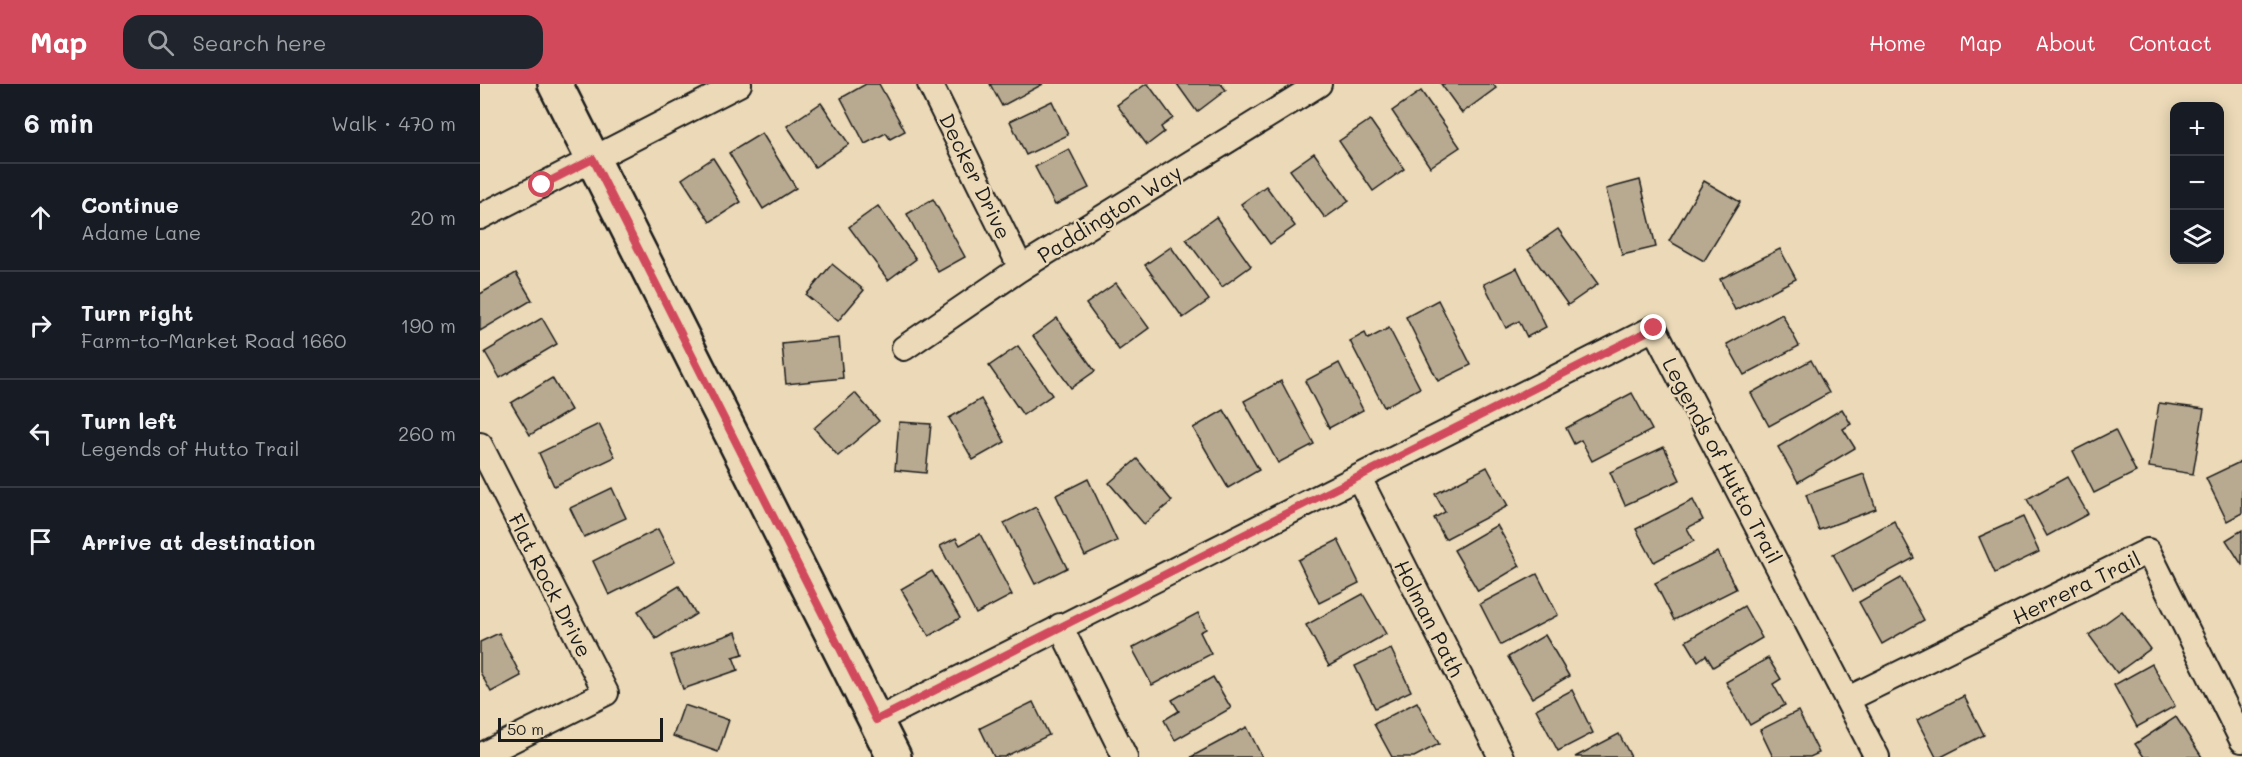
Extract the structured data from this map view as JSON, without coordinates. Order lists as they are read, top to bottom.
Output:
{
  "streets": {
    "street": [
      "Decker Drive",
      "Paddington Way",
      "Legends of Hutto Trail",
      "Flat Rock Drive",
      "Herrera Trail",
      "Holman Path"
    ]
  },
  "crossings": [
    ["Decker Drive", "Paddington Way"],
    ["Legends of Hutto Trail", "Herrera Trail"],
    ["Legends of Hutto Trail", "Holman Path"]
  ],
  "scale_bar": "50 m",
  "page": {
    "header": "Map",
    "search": "Search here",
    "nav": [
      "Home",
      "Map",
      "About",
      "Contact"
    ],
    "heading": ["6 min", "Walk · 470 m"],
    "map_buttons": ["+", "−"],
    "list": [
      ["Continue", "Adame Lane", "20 m"],
      ["Turn right", "Farm-to-Market Road 1660", "190 m"],
      ["Turn left", "Legends of Hutto Trail", "260 m"],
      "Arrive at destination"
    ],
    "scale": "50 m"
  }
}
